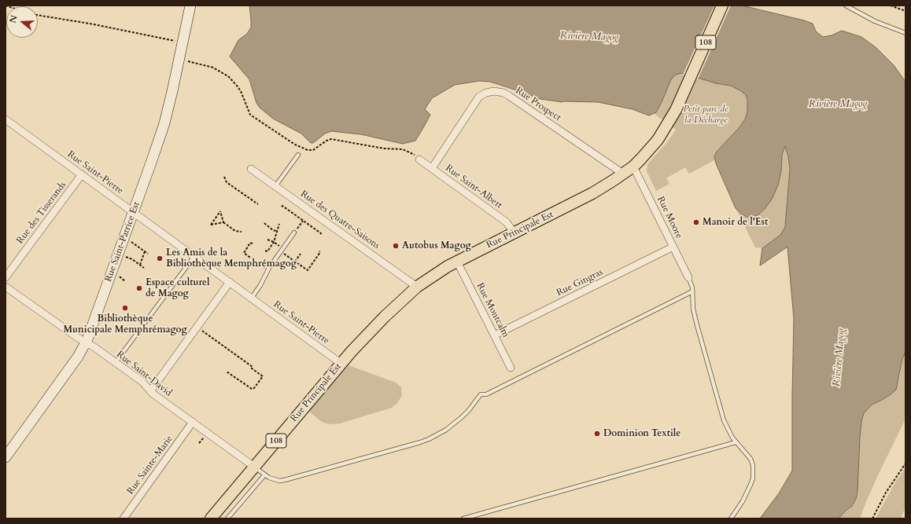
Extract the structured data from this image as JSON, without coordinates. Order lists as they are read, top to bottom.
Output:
{
  "streets": {
    "main road": ["108", "Rue Principale Est"],
    "street": [
      "Rue Prospect",
      "Rue Saint-Pierre",
      "Rue Saint-Albert",
      "Rue des Tisserands",
      "Rue Moore",
      "Rue des Quatre-Saisons",
      "Rue Saint-Patrice Est",
      "Rue Gingras",
      "Rue Montcalm",
      "Rue Saint-David",
      "Rue Sainte-Marie"
    ]
  },
  "crossings": [
    ["Rue Prospect", "Rue Saint-Albert"],
    ["Rue Prospect", "Rue Principale Est"],
    ["Rue Saint-Pierre", "Rue des Tisserands"],
    ["Rue Saint-Pierre", "Rue Principale Est"],
    ["Rue Saint-Pierre", "Rue Saint-Patrice Est"],
    ["Rue Saint-Albert", "Rue Principale Est"],
    ["Rue Moore", "Rue Principale Est"],
    ["Rue Moore", "Rue Gingras"],
    ["Rue des Quatre-Saisons", "Rue Principale Est"],
    ["Rue Principale Est", "Rue Montcalm"],
    ["Rue Principale Est", "Rue Saint-David"],
    ["Rue Saint-Patrice Est", "Rue Saint-David"],
    ["Rue Gingras", "Rue Montcalm"],
    ["Rue Saint-David", "Rue Sainte-Marie"]
  ],
  "water": ["Rivière Magog"],
  "parks": ["Petit parc de la Décharge"],
  "places": [
    "Manoir de l'Est",
    "Autobus Magog",
    "Les Amis de la Bibliothèque Memphrémagog",
    "Espace culturel de Magog",
    "Bibliothèque Municipale Memphrémagog",
    "Dominion Textile"
  ],
  "north": "left"
}
